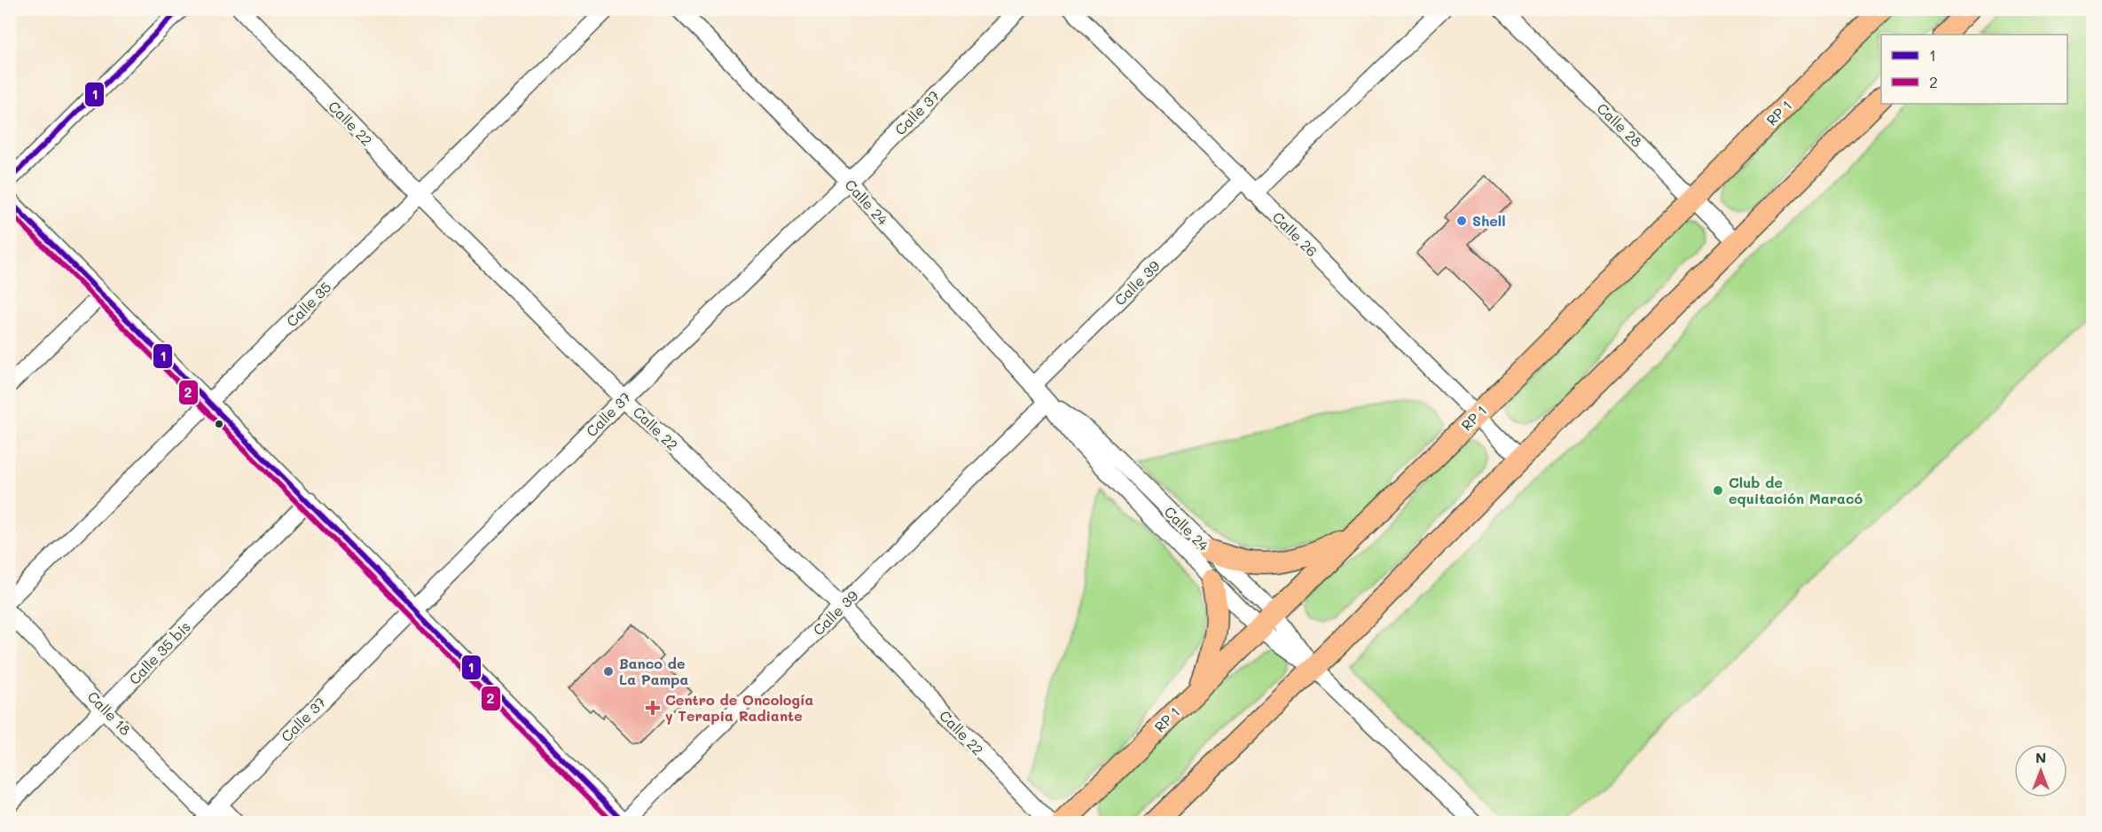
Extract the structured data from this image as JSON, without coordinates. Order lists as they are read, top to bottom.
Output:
{
  "streets": {
    "main road": ["RP 1"],
    "street": [
      "Calle 37",
      "Calle 22",
      "Calle 28",
      "Calle 24",
      "Calle 26",
      "Calle 39",
      "Calle 35",
      "Calle 35 bis",
      "Calle 18"
    ]
  },
  "crossings": [
    ["Calle 37", "Calle 22"],
    ["Calle 37", "Calle 24"],
    ["Calle 37", "Calle 18"],
    ["RP 1", "Calle 28"],
    ["RP 1", "Calle 24"],
    ["RP 1", "Calle 26"],
    ["Calle 22", "Calle 39"],
    ["Calle 22", "Calle 35"],
    ["Calle 24", "Calle 39"],
    ["Calle 26", "Calle 39"],
    ["Calle 35 bis", "Calle 18"]
  ],
  "places": {
    "other": ["Shell", "Club de equitación Maracó", "Banco de La Pampa"],
    "health": ["Centro de Oncología y Terapia Radiante"]
  },
  "lines": ["transit line 1", "transit line 2"],
  "legend": ["1", "2"],
  "north": "top"
}
